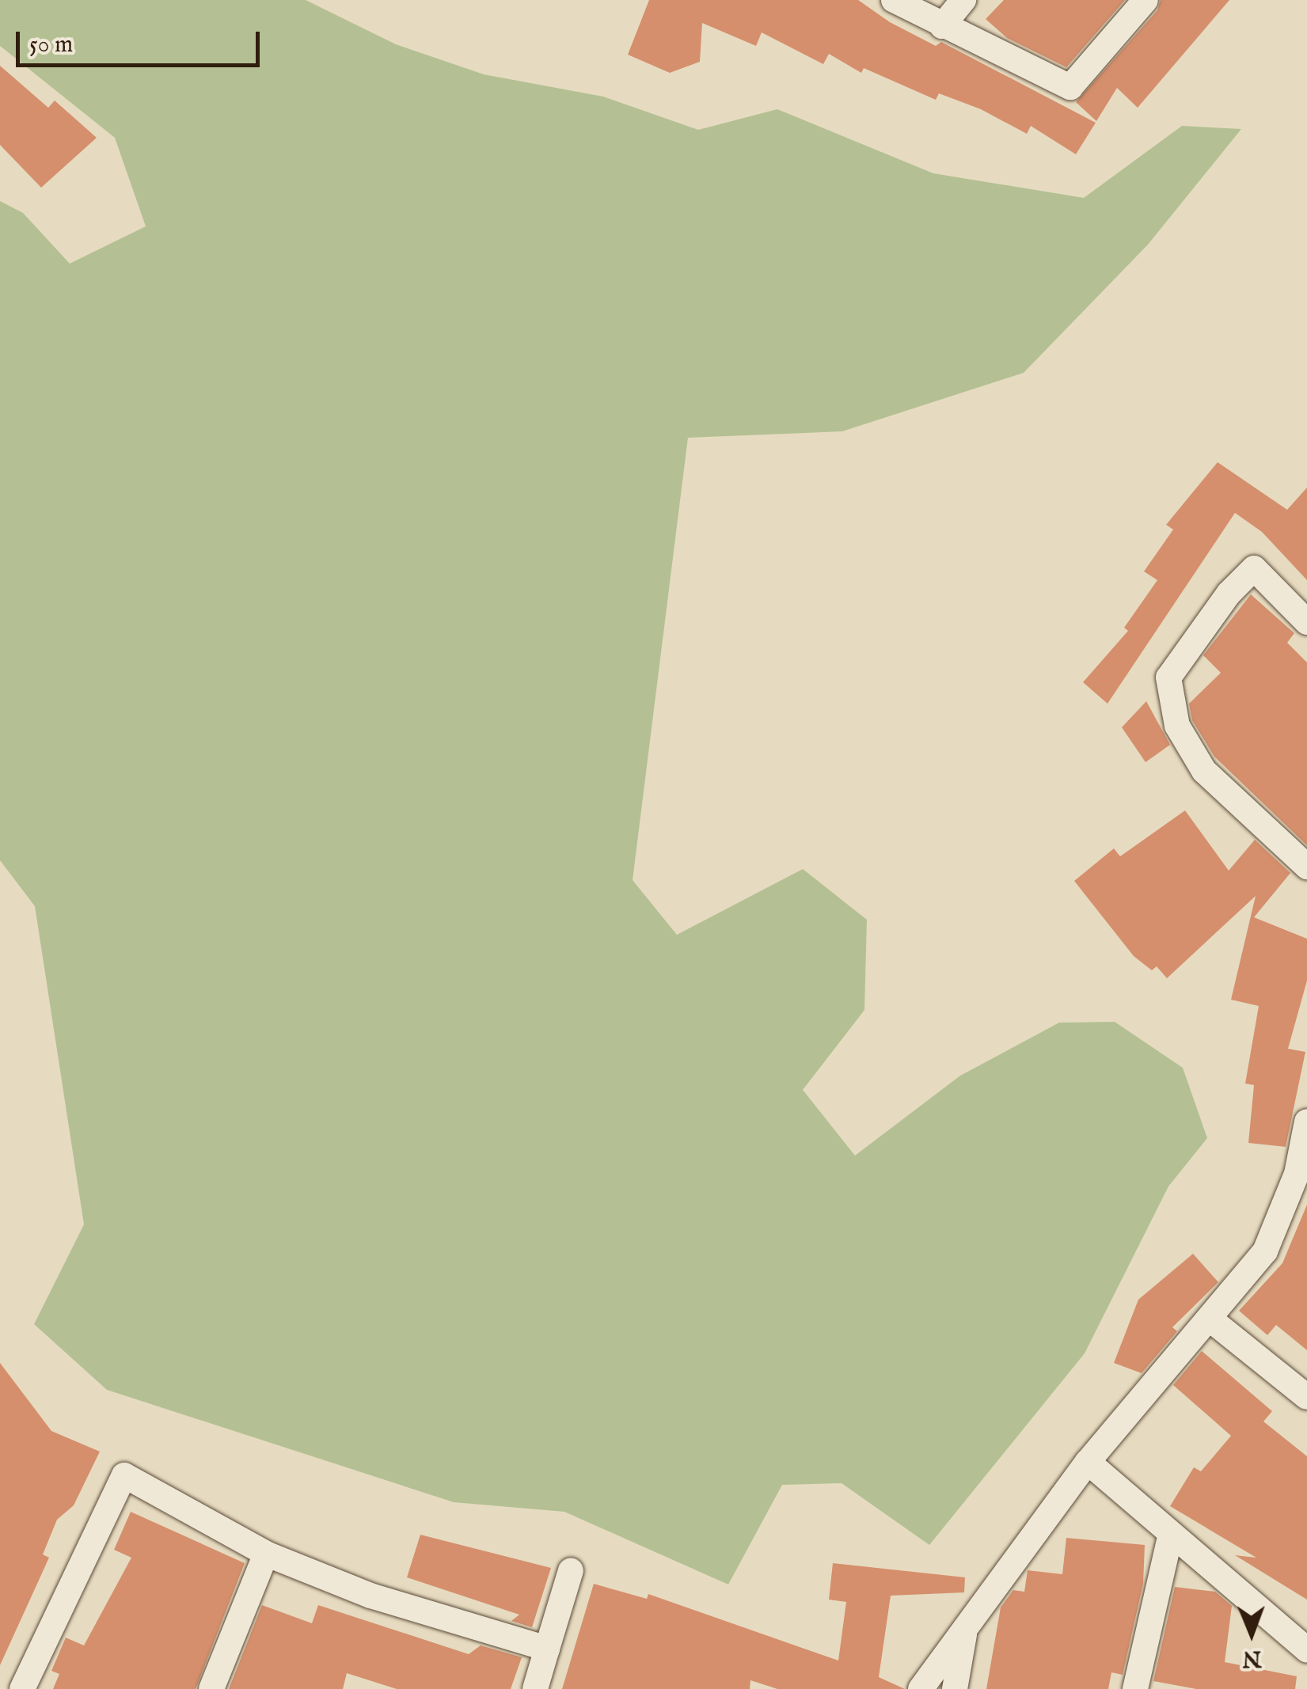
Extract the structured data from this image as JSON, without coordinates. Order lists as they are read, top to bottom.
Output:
{
  "scale_bar": "50 m",
  "north": "bottom"
}
